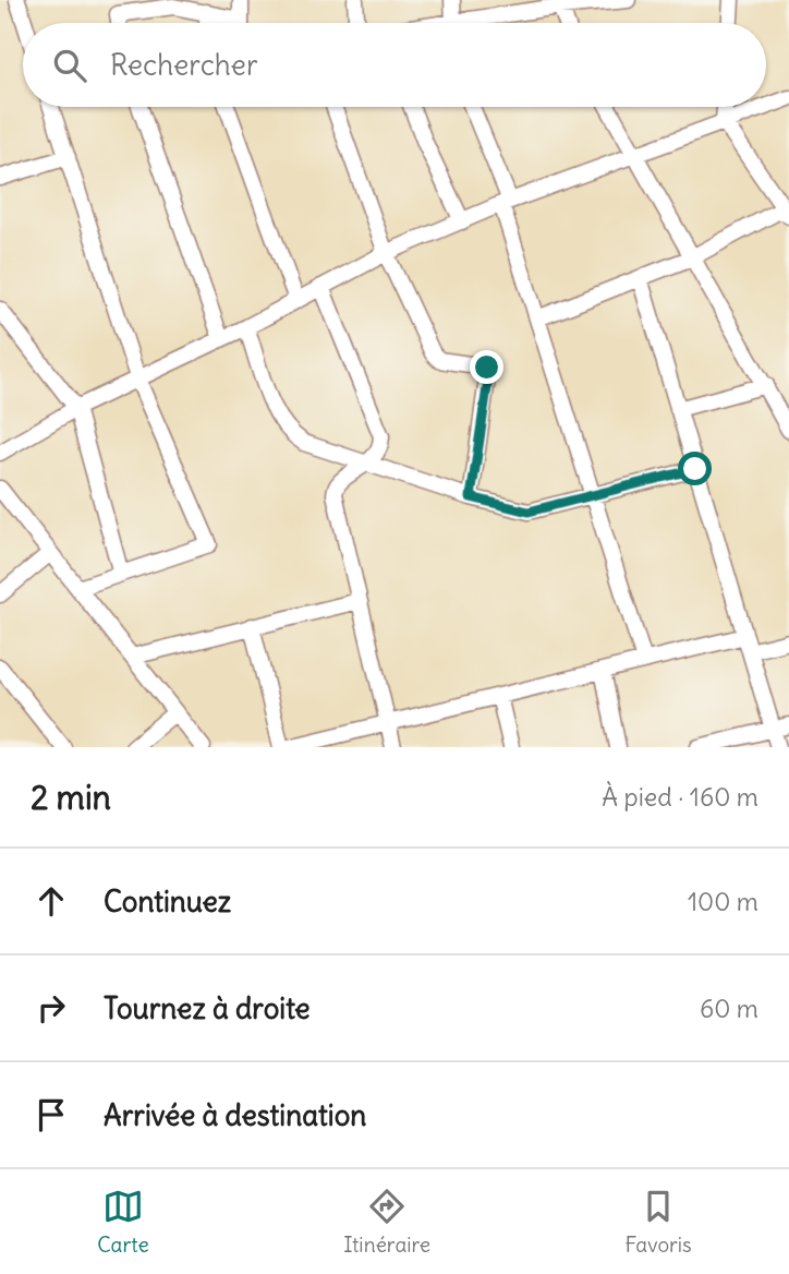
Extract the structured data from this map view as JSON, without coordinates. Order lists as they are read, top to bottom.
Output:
{
  "page": {
    "search": "Rechercher",
    "heading": ["2 min", "À pied · 160 m"],
    "list": [
      ["Continuez", "100 m"],
      ["Tournez à droite", "60 m"],
      "Arrivée à destination"
    ],
    "nav": ["Carte", "Itinéraire", "Favoris"]
  }
}
